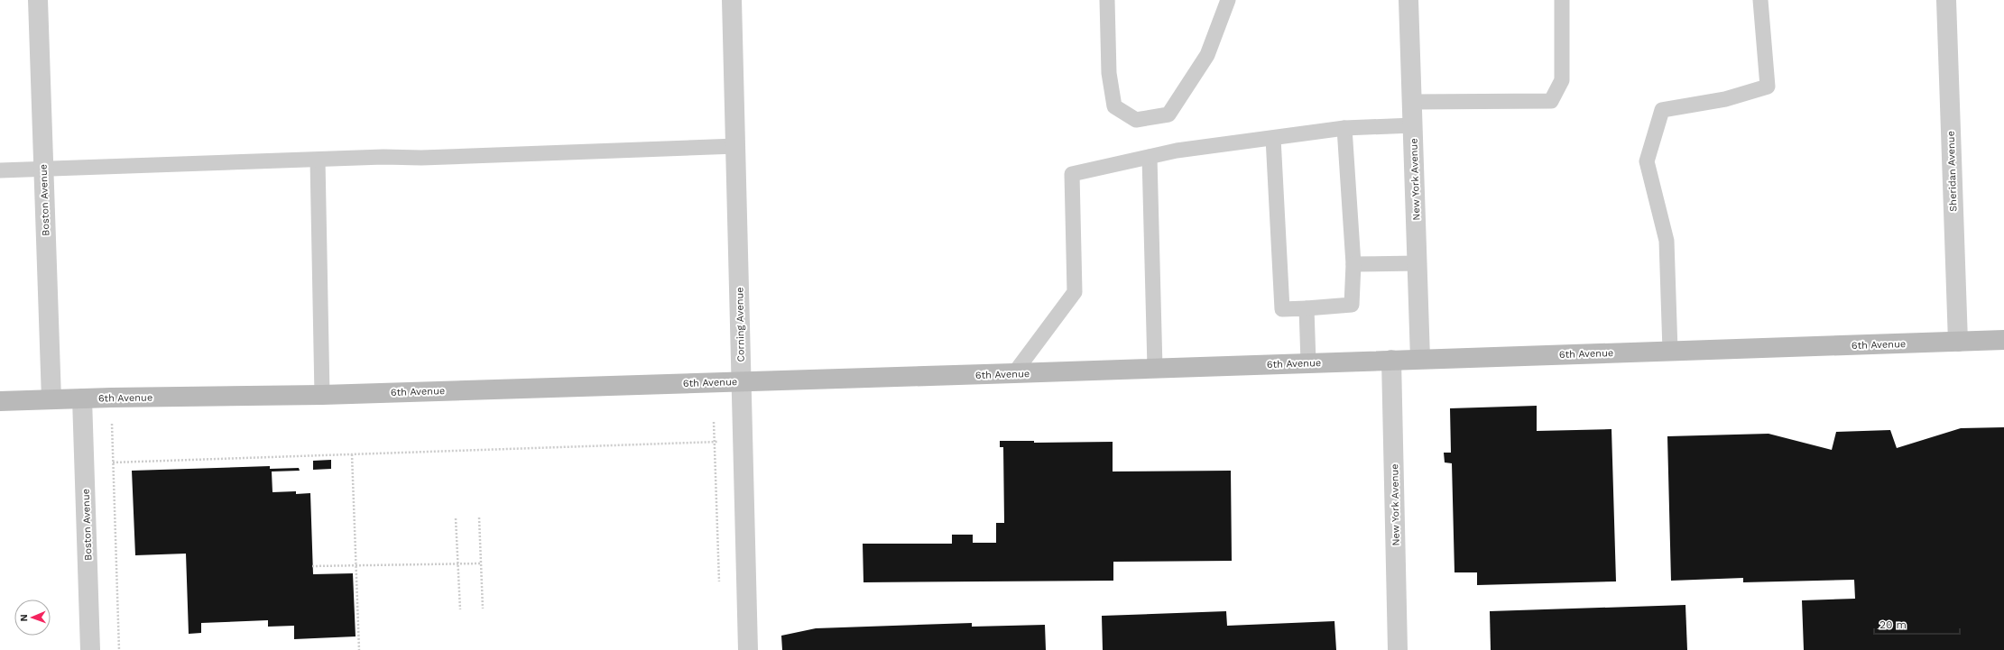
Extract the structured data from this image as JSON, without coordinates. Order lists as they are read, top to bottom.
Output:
{
  "streets": {
    "main road": ["6th Avenue"],
    "street": [
      "Sheridan Avenue",
      "New York Avenue",
      "Boston Avenue",
      "Corning Avenue"
    ]
  },
  "crossings": [
    ["Sheridan Avenue", "6th Avenue"],
    ["New York Avenue", "6th Avenue"],
    ["Boston Avenue", "6th Avenue"],
    ["Corning Avenue", "6th Avenue"]
  ],
  "scale_bar": "20 m",
  "north": "left"
}
